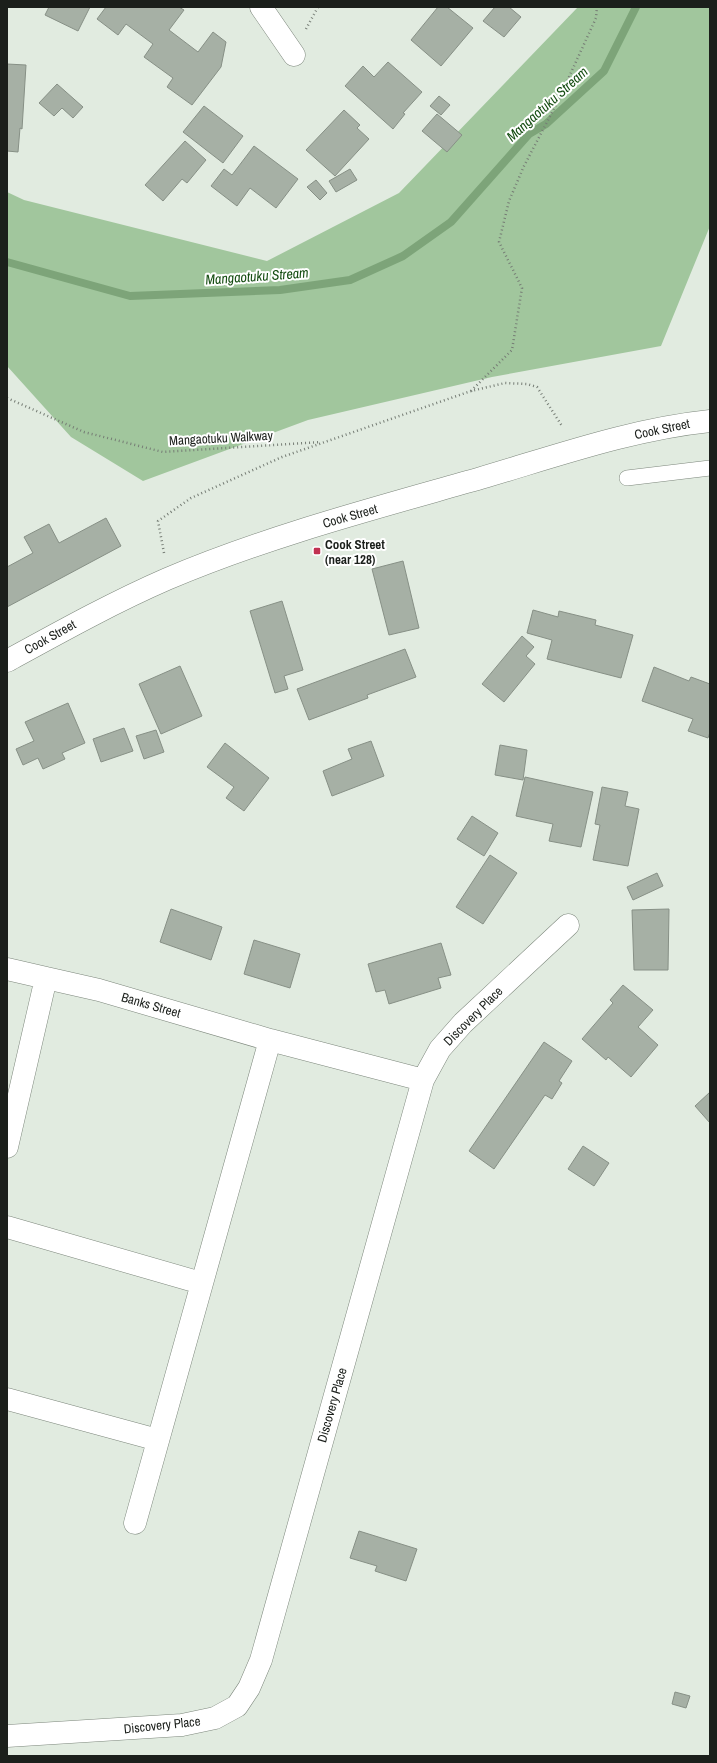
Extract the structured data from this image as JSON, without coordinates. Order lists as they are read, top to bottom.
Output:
{
  "streets": {
    "street": ["Cook Street", "Banks Street", "Discovery Place"],
    "path": ["Mangaotuku Walkway"]
  },
  "crossings": [
    ["Cook Street", "Mangaotuku Walkway"],
    ["Banks Street", "Discovery Place"]
  ],
  "water": ["Mangaotuku Stream"],
  "places": {
    "transit": ["Cook Street (near 128)"]
  }
}
